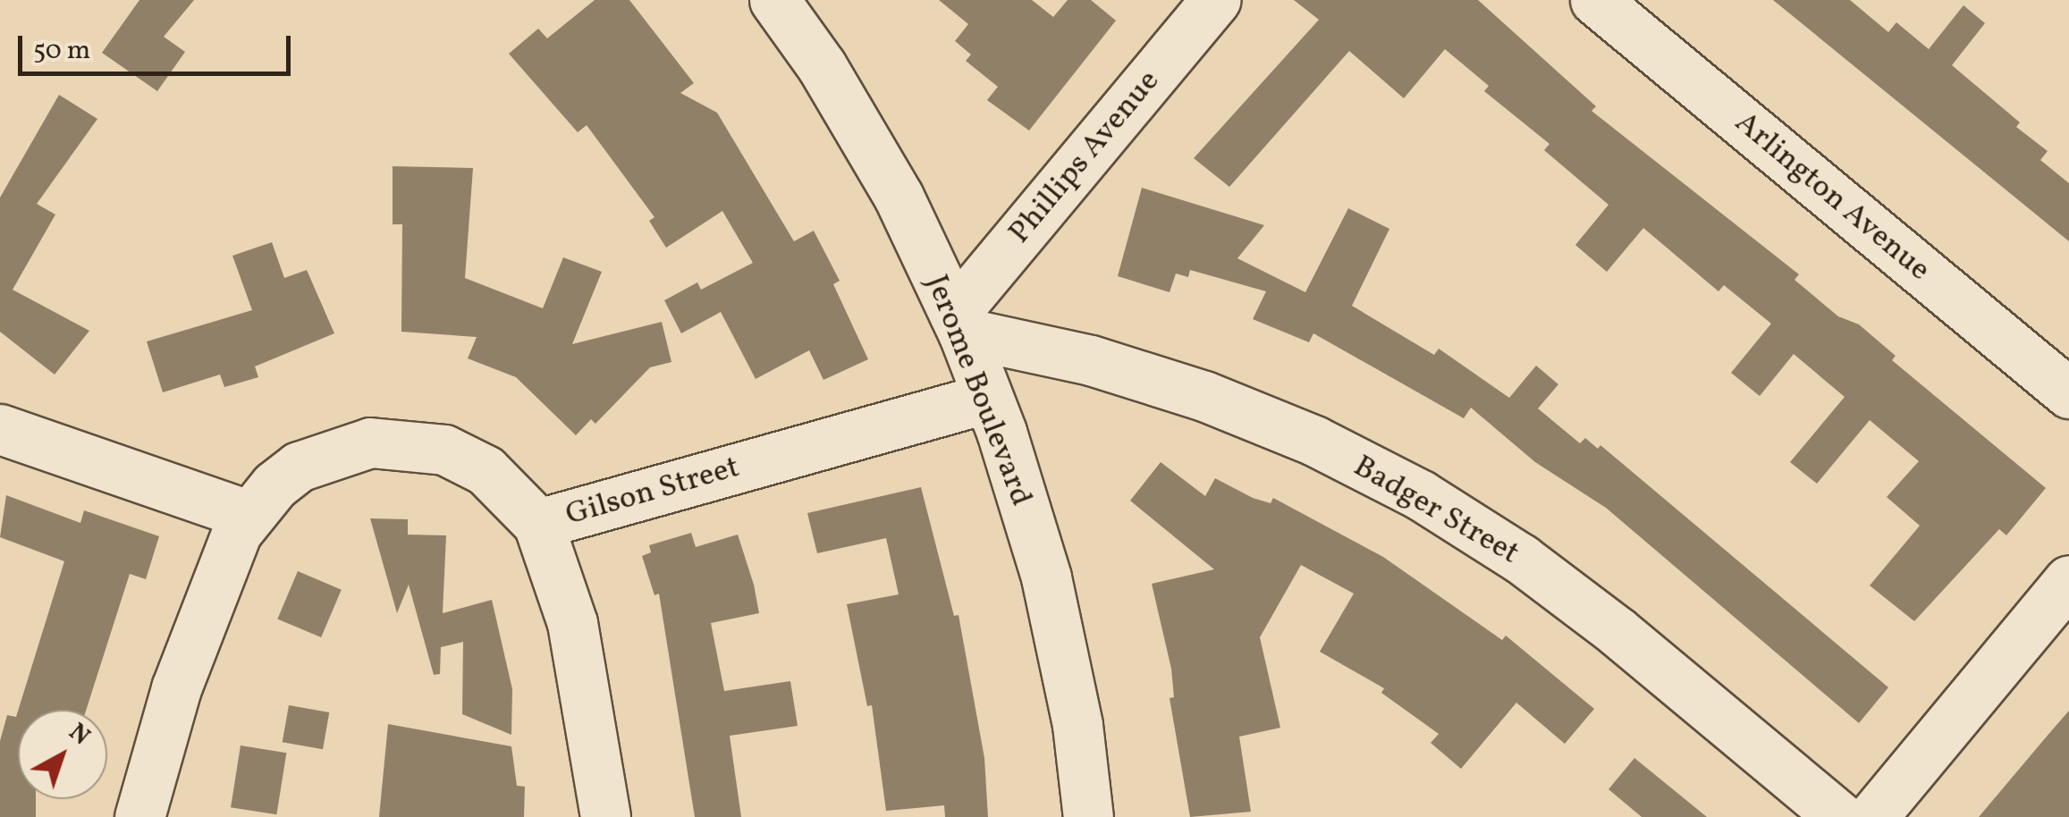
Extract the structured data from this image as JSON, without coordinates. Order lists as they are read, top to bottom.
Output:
{
  "streets": {
    "street": [
      "Phillips Avenue",
      "Arlington Avenue",
      "Jerome Boulevard",
      "Gilson Street",
      "Badger Street"
    ]
  },
  "crossings": [
    ["Phillips Avenue", "Jerome Boulevard"],
    ["Phillips Avenue", "Badger Street"],
    ["Jerome Boulevard", "Gilson Street"],
    ["Jerome Boulevard", "Badger Street"]
  ],
  "scale_bar": "50 m",
  "north": "top right"
}
